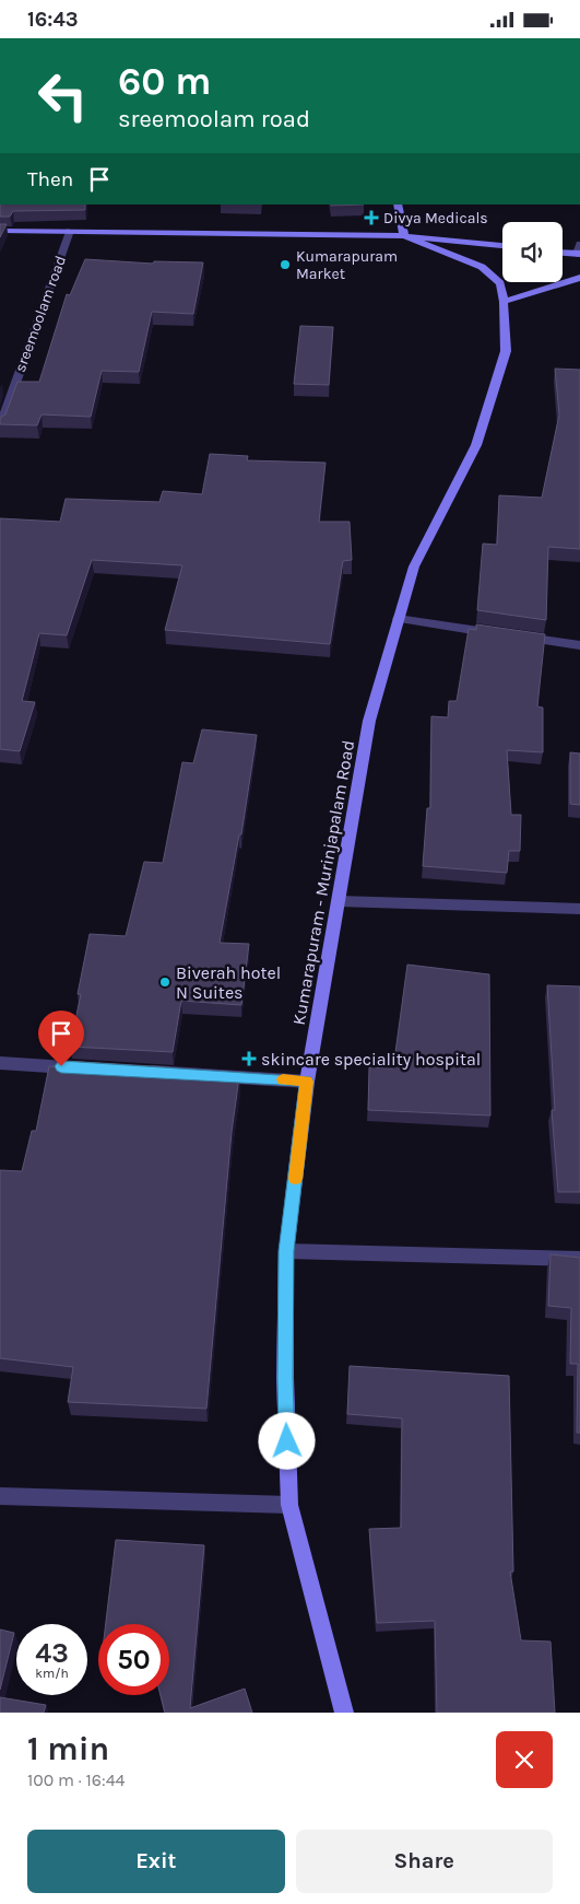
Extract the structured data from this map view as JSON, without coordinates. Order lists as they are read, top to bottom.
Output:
{
  "streets": {
    "main road": ["Kumarapuram - Murinjapalam Road"],
    "street": ["sreemoolam road"]
  },
  "places": {
    "health": ["Divya Medicals", "skincare speciality hospital"],
    "other": ["Kumarapuram Market", "Biverah hotel N Suites"]
  },
  "page": {
    "status": "16:43",
    "turn": ["60 m", "sreemoolam road"],
    "then": "Then",
    "speed": "43 km/h",
    "limit": "50",
    "heading": ["1 min", "100 m · 16:44"],
    "buttons": ["Exit", "Share"]
  }
}
